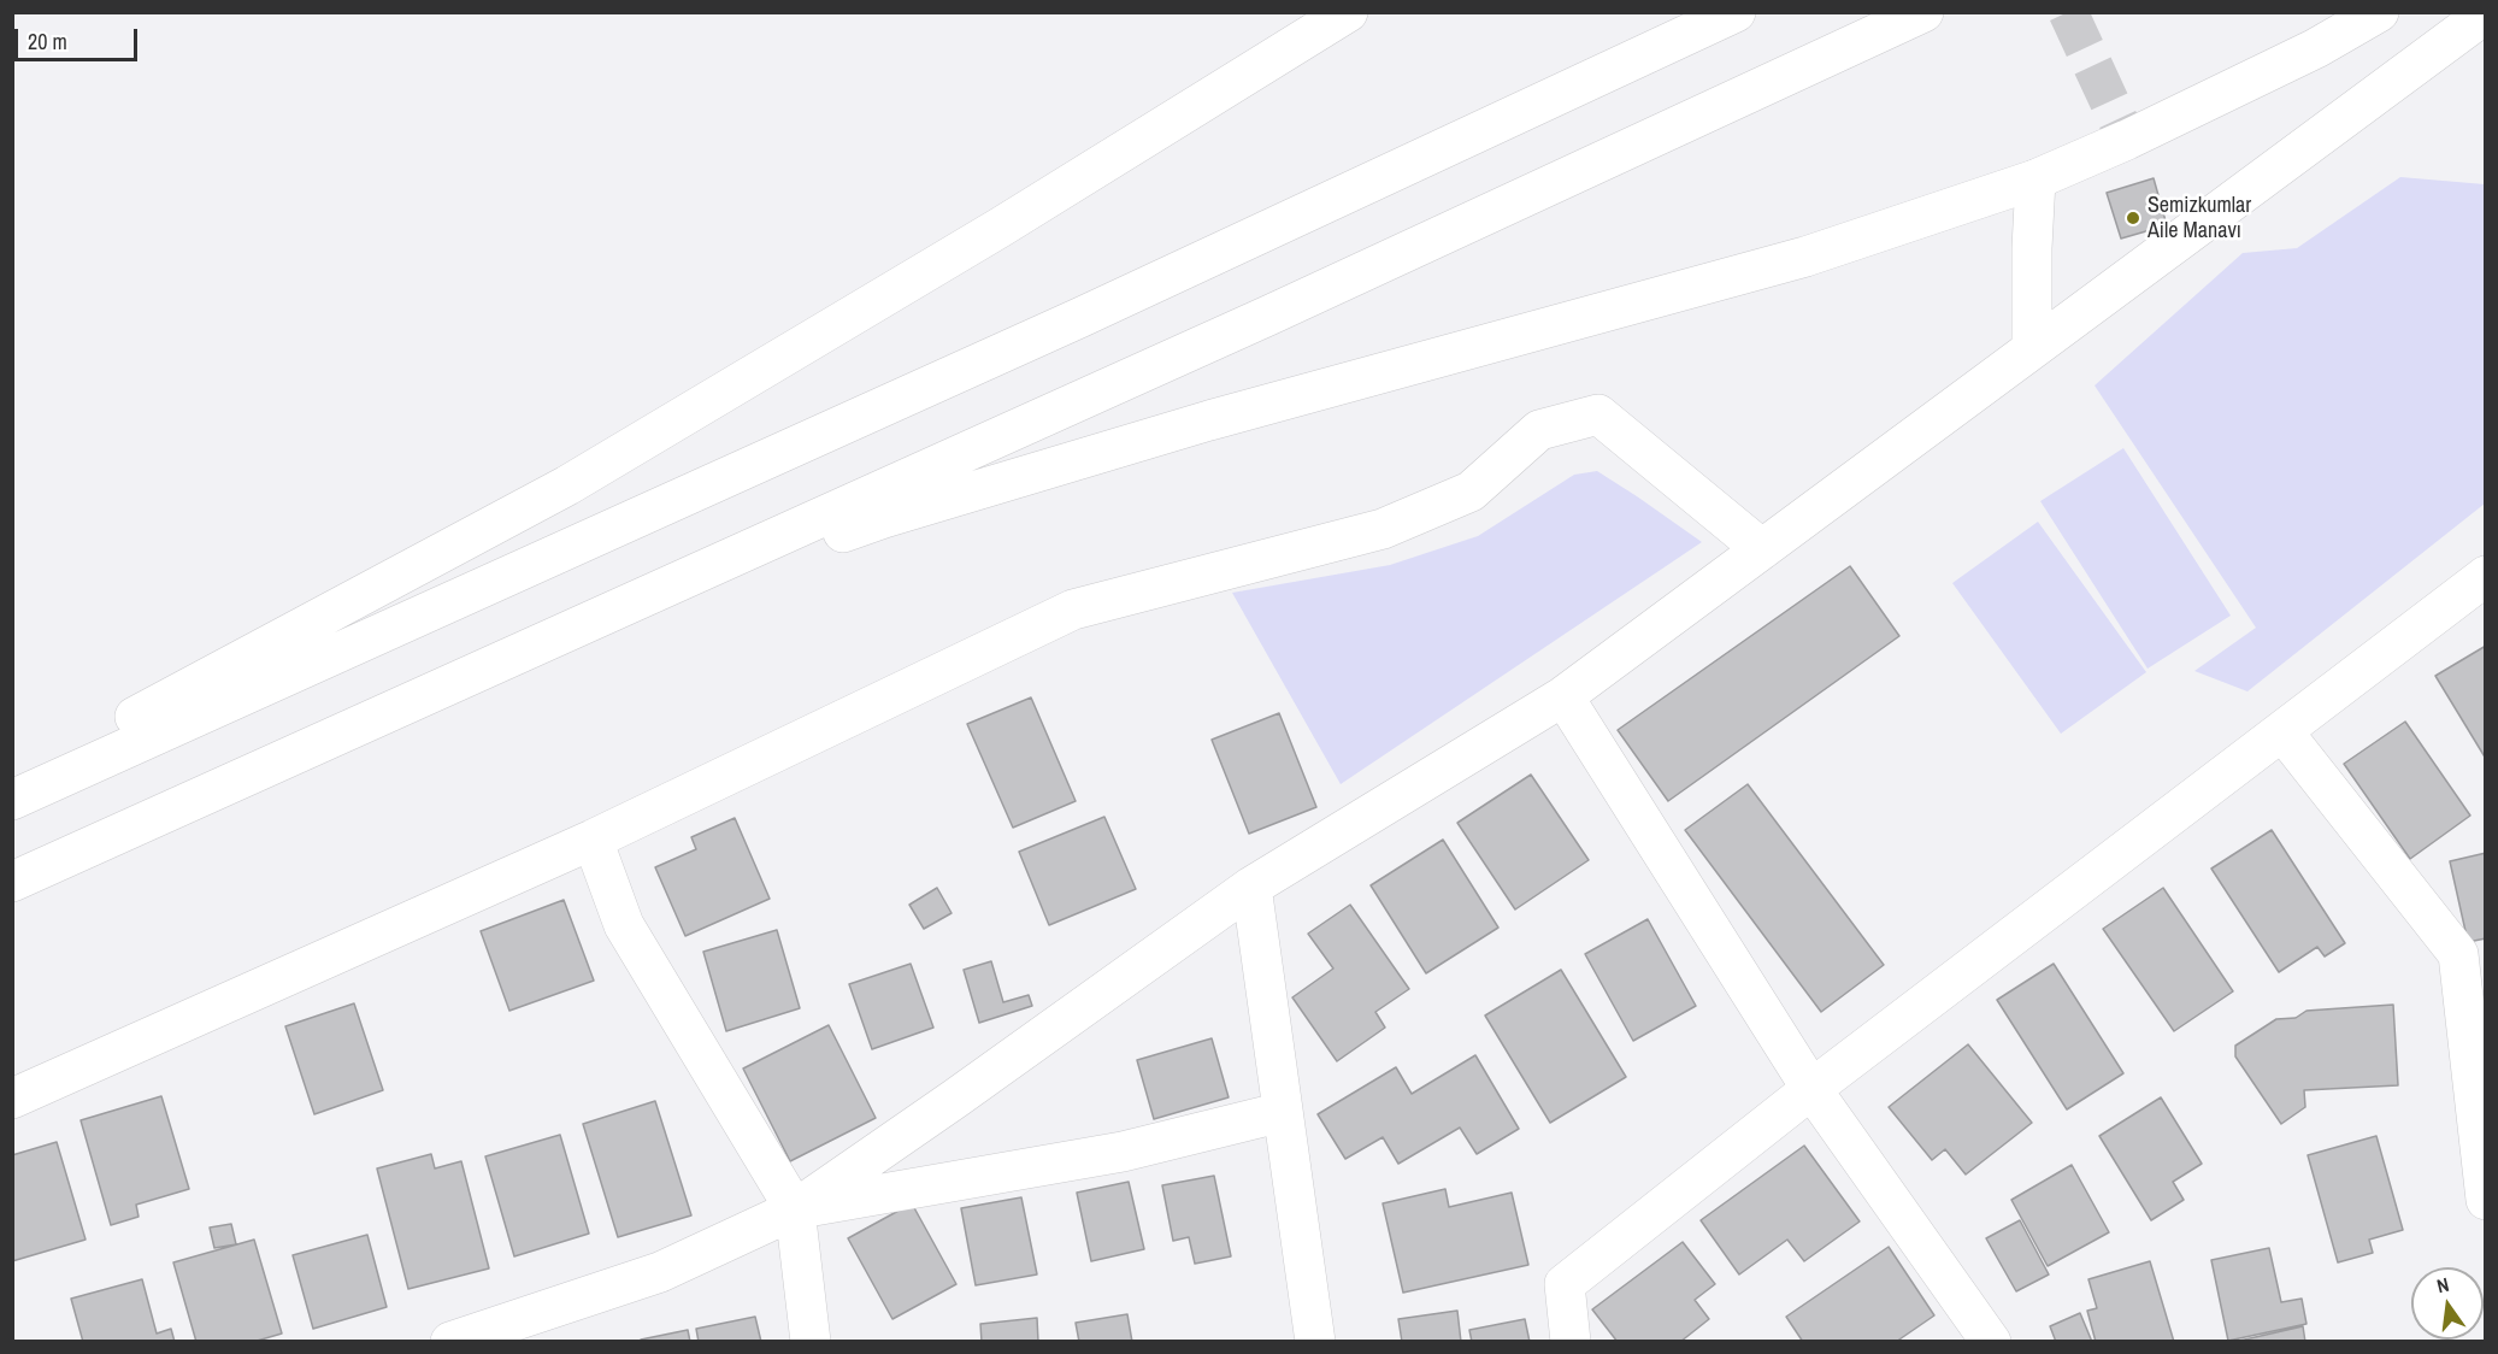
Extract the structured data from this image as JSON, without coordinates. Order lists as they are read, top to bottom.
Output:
{
  "places": ["Semizkumlar Aile Manavı"],
  "scale_bar": "20 m",
  "north": "top"
}
